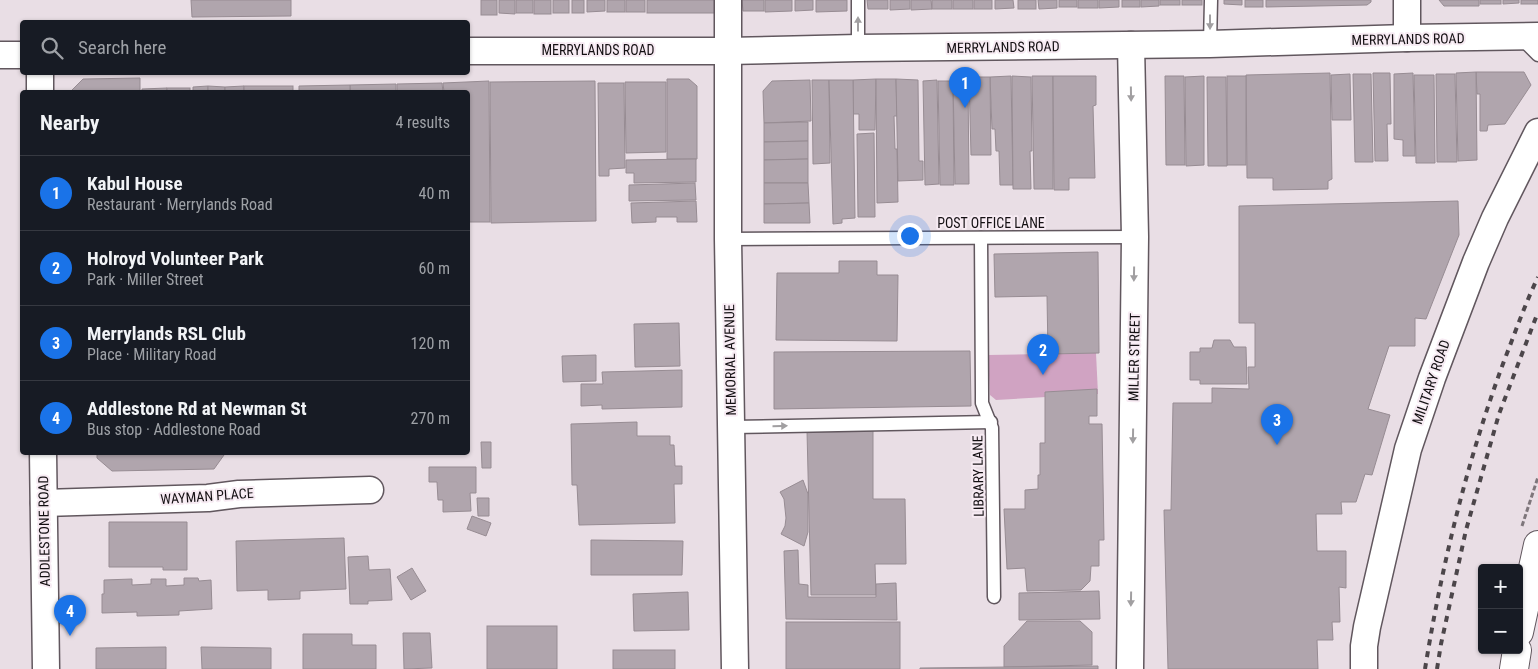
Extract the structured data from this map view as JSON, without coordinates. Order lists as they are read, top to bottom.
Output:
{
  "streets": {
    "street": [
      "MERRYLANDS ROAD",
      "MILLER STREET",
      "MEMORIAL AVENUE",
      "MILITARY ROAD",
      "WAYMAN PLACE",
      "ADDLESTONE ROAD"
    ],
    "lane": ["POST OFFICE LANE", "LIBRARY LANE"]
  },
  "crossings": [
    ["MERRYLANDS ROAD", "MILLER STREET"],
    ["MERRYLANDS ROAD", "MEMORIAL AVENUE"],
    ["POST OFFICE LANE", "MILLER STREET"],
    ["POST OFFICE LANE", "MEMORIAL AVENUE"],
    ["POST OFFICE LANE", "LIBRARY LANE"],
    ["WAYMAN PLACE", "ADDLESTONE ROAD"]
  ],
  "one_way": ["MILLER STREET"],
  "page": {
    "search": "Search here",
    "pins": [
      "1",
      "2",
      "3",
      "4"
    ],
    "heading": ["Nearby", "4 results"],
    "list": [
      {
        "mark": "1",
        "name": "Kabul House",
        "note": "Restaurant · Merrylands Road",
        "value": "40 m"
      },
      {
        "mark": "2",
        "name": "Holroyd Volunteer Park",
        "note": "Park · Miller Street",
        "value": "60 m"
      },
      {
        "mark": "3",
        "name": "Merrylands RSL Club",
        "note": "Place · Military Road",
        "value": "120 m"
      },
      {
        "mark": "4",
        "name": "Addlestone Rd at Newman St",
        "note": "Bus stop · Addlestone Road",
        "value": "270 m"
      }
    ],
    "map_buttons": ["+", "−"]
  }
}
